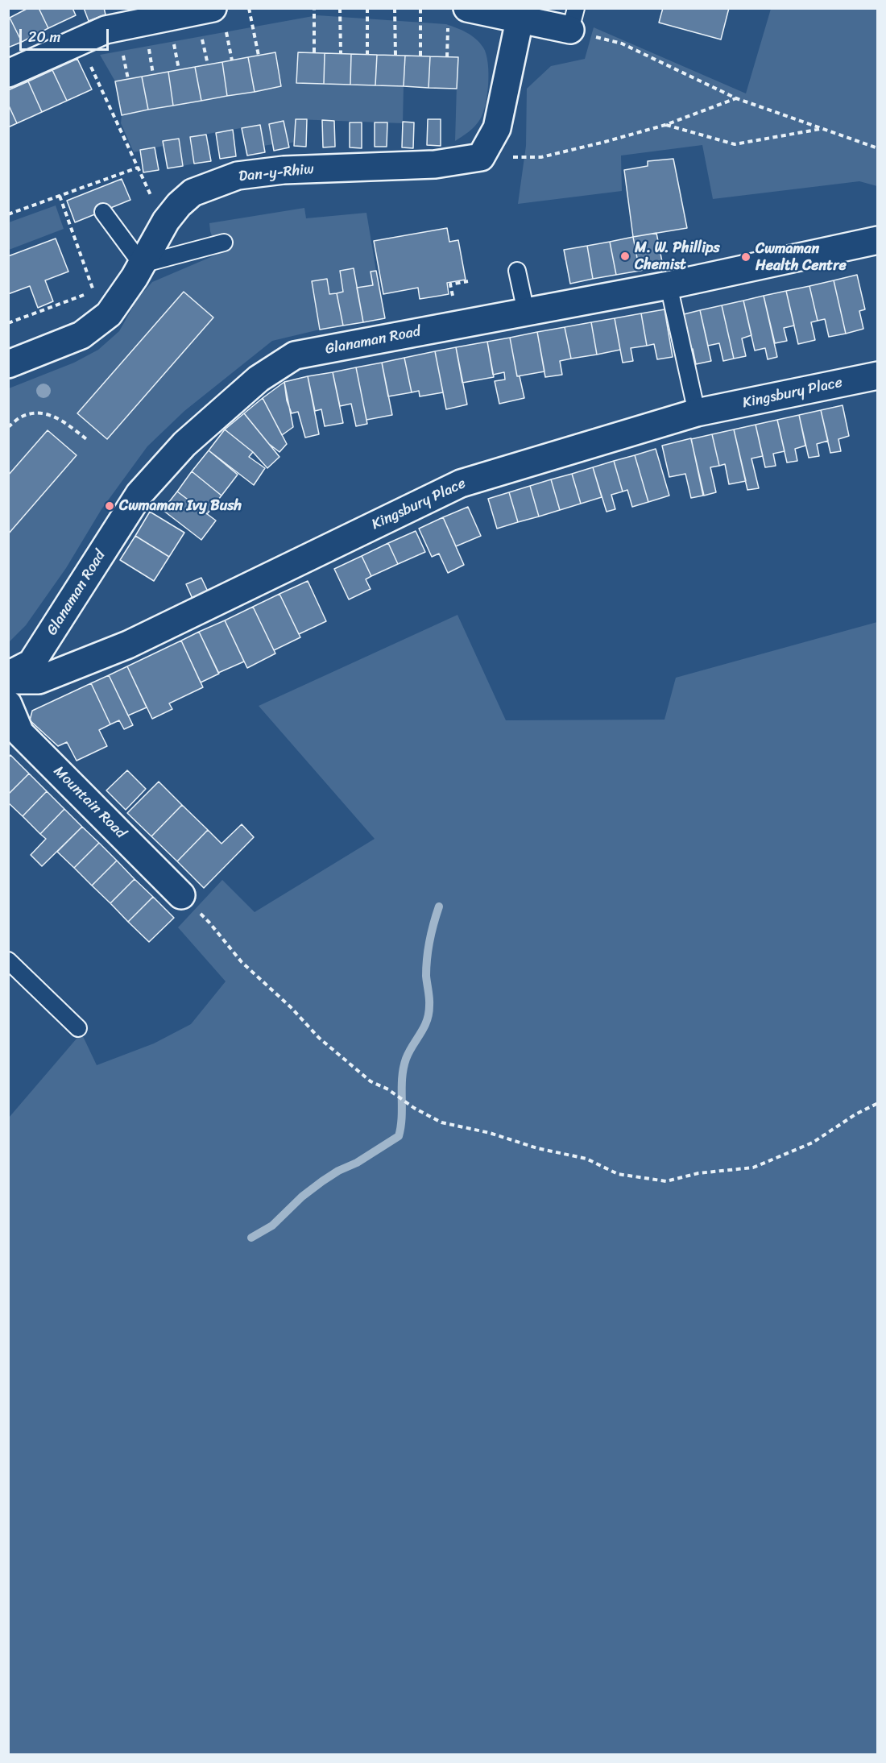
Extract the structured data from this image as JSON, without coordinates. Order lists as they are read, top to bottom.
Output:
{
  "streets": {
    "street": [
      "Dan-y-Rhiw",
      "Glanaman Road",
      "Kingsbury Place",
      "Mountain Road"
    ]
  },
  "places": ["M. W. Phillips Chemist", "Cwmaman Health Centre", "Cwmaman Ivy Bush"],
  "scale_bar": "20 m"
}
